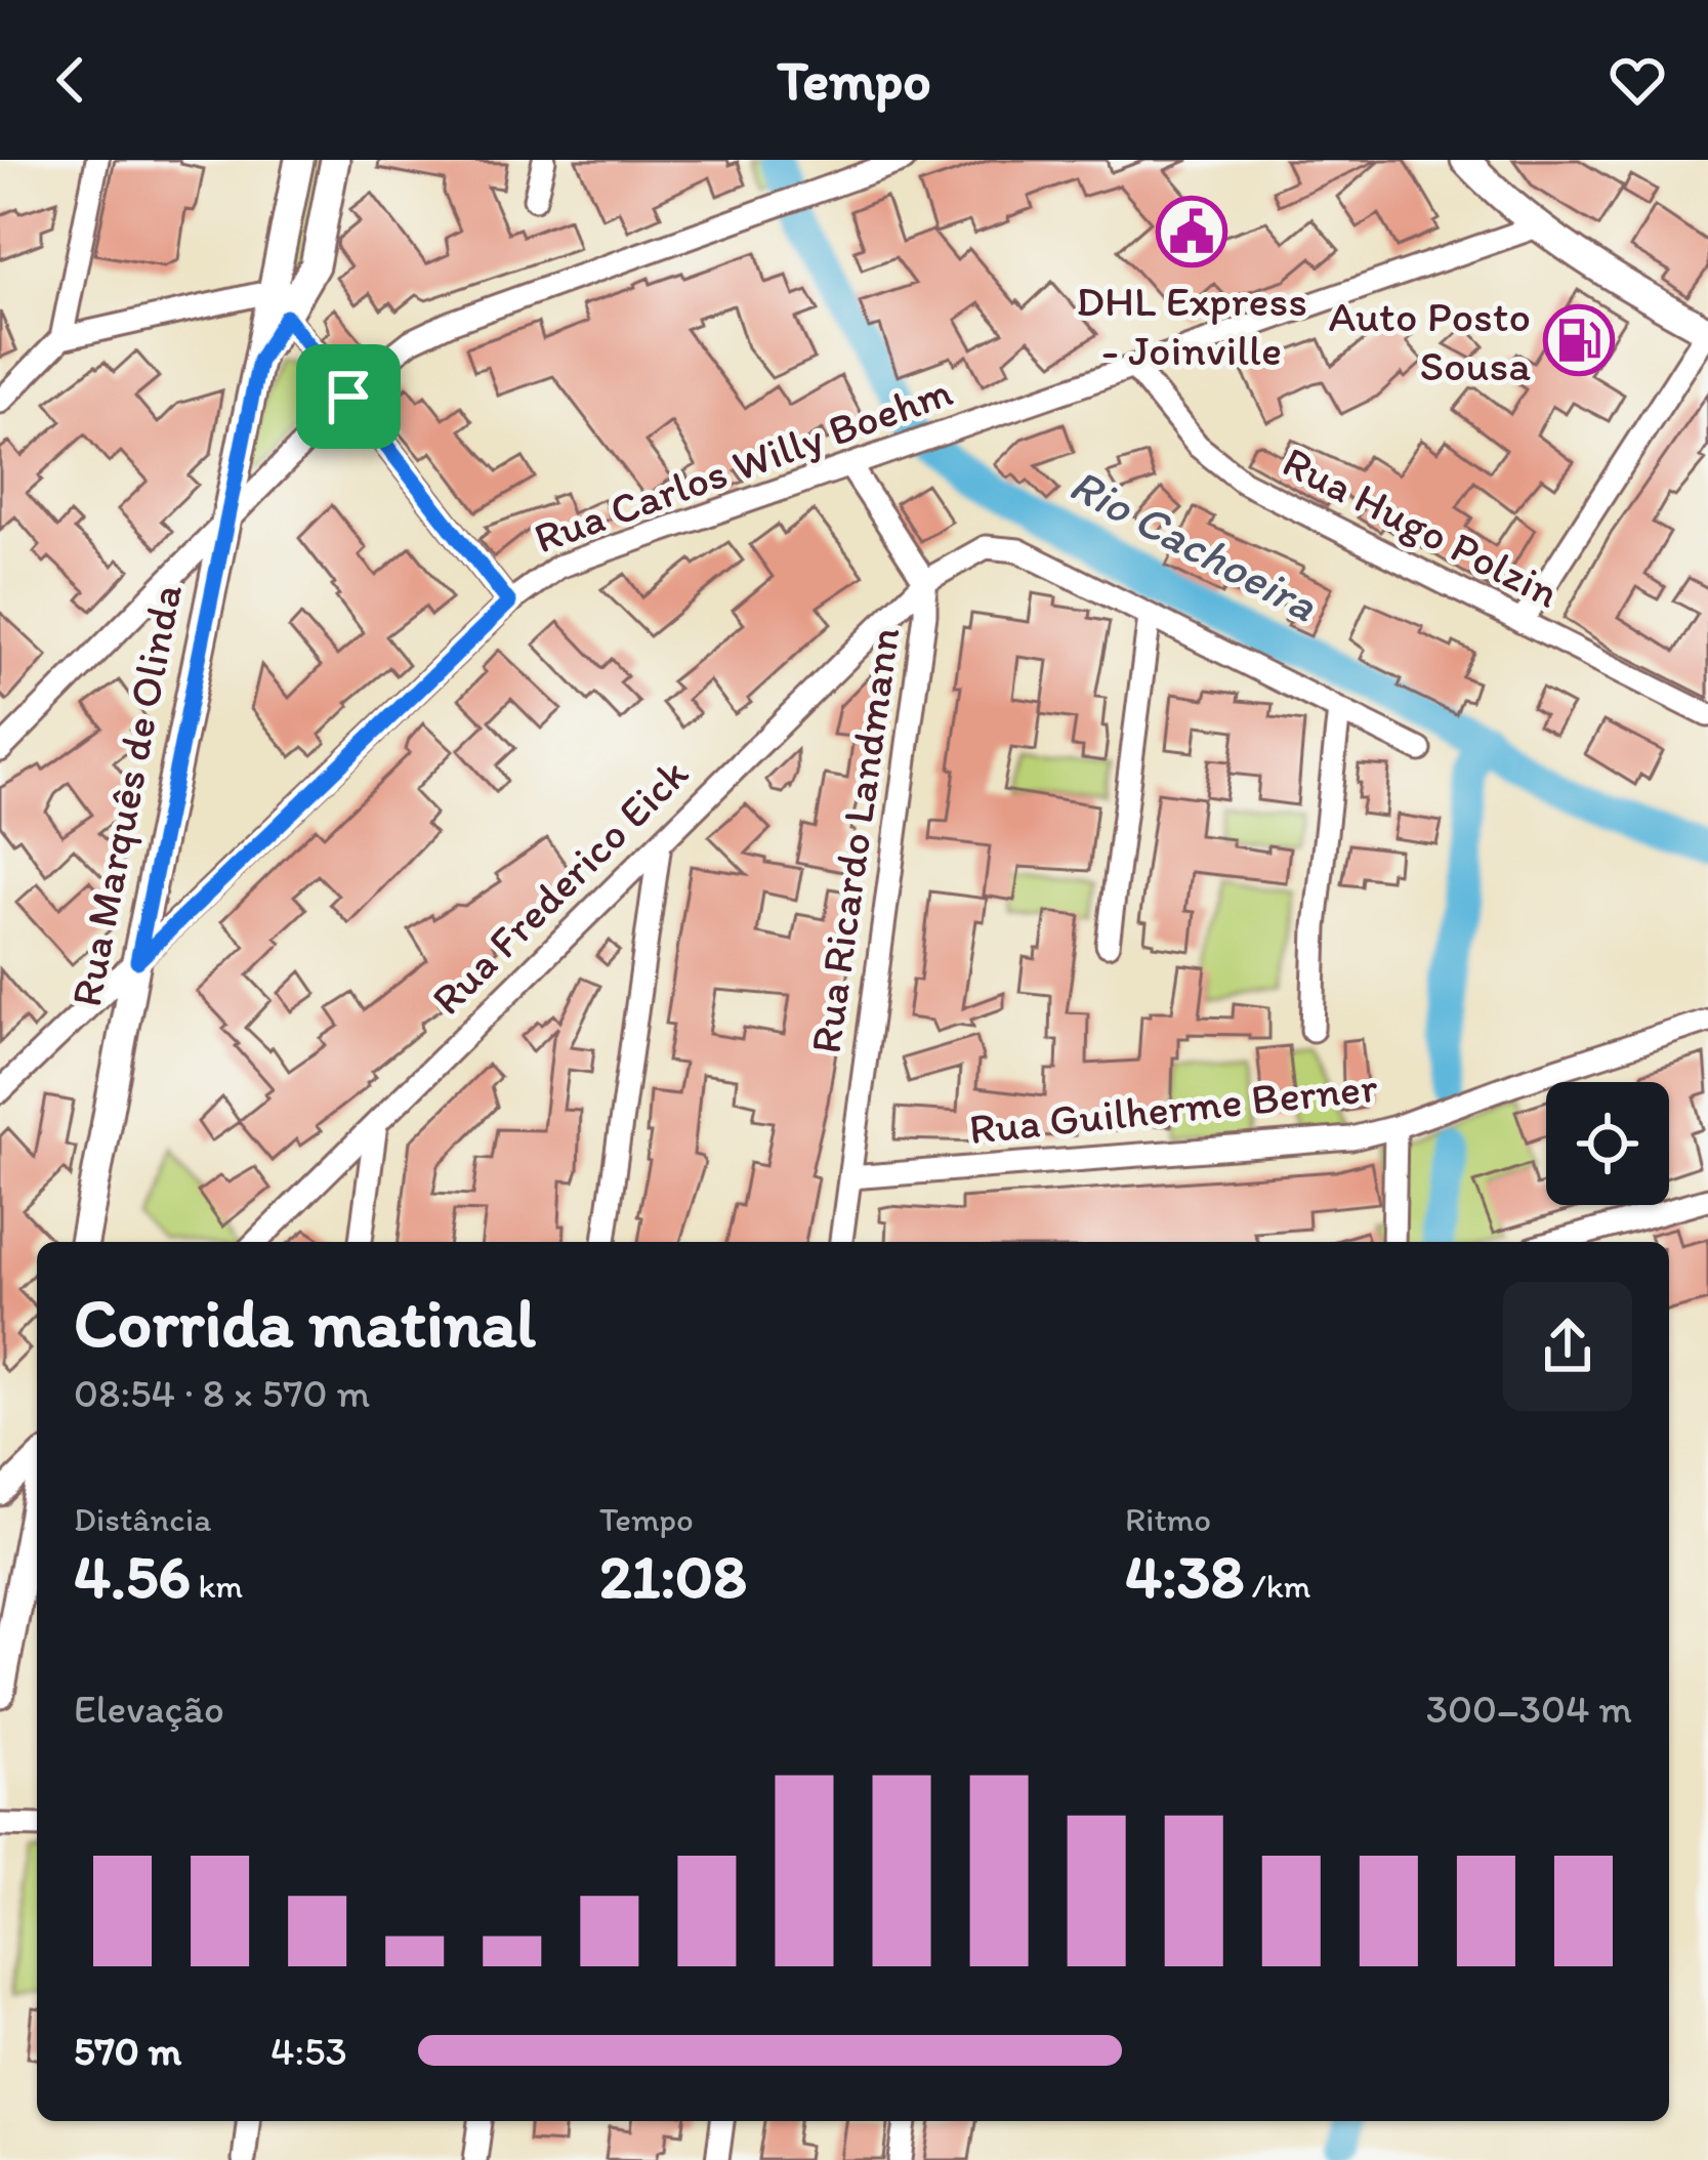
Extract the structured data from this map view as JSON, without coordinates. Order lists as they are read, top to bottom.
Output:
{
  "streets": {
    "main road": ["Rua Marquês de Olinda"],
    "street": [
      "Rua Carlos Willy Boehm",
      "Rua Hugo Polzin",
      "Rua Ricardo Landmann",
      "Rua Frederico Eick",
      "Rua Guilherme Berner"
    ]
  },
  "crossings": [
    ["Rua Carlos Willy Boehm", "Rua Hugo Polzin"],
    ["Rua Carlos Willy Boehm", "Rua Marquês de Olinda"],
    ["Rua Carlos Willy Boehm", "Rua Ricardo Landmann"],
    ["Rua Ricardo Landmann", "Rua Frederico Eick"],
    ["Rua Ricardo Landmann", "Rua Guilherme Berner"]
  ],
  "water": ["Rio Cachoeira"],
  "places": {
    "public building": ["DHL Express - Joinville"],
    "fuel station": ["Auto Posto Sousa"]
  },
  "page": {
    "header": "Tempo",
    "heading": ["Corrida matinal", "08:54 · 8 × 570 m"],
    "stats": [
      ["Distância", "4.56 km"],
      ["Tempo", "21:08"],
      ["Ritmo", "4:38 /km"]
    ],
    "chart": ["Elevação", "300–304 m"],
    "list": [
      {
        "name": "570 m",
        "note": "4:53"
      }
    ]
  }
}
